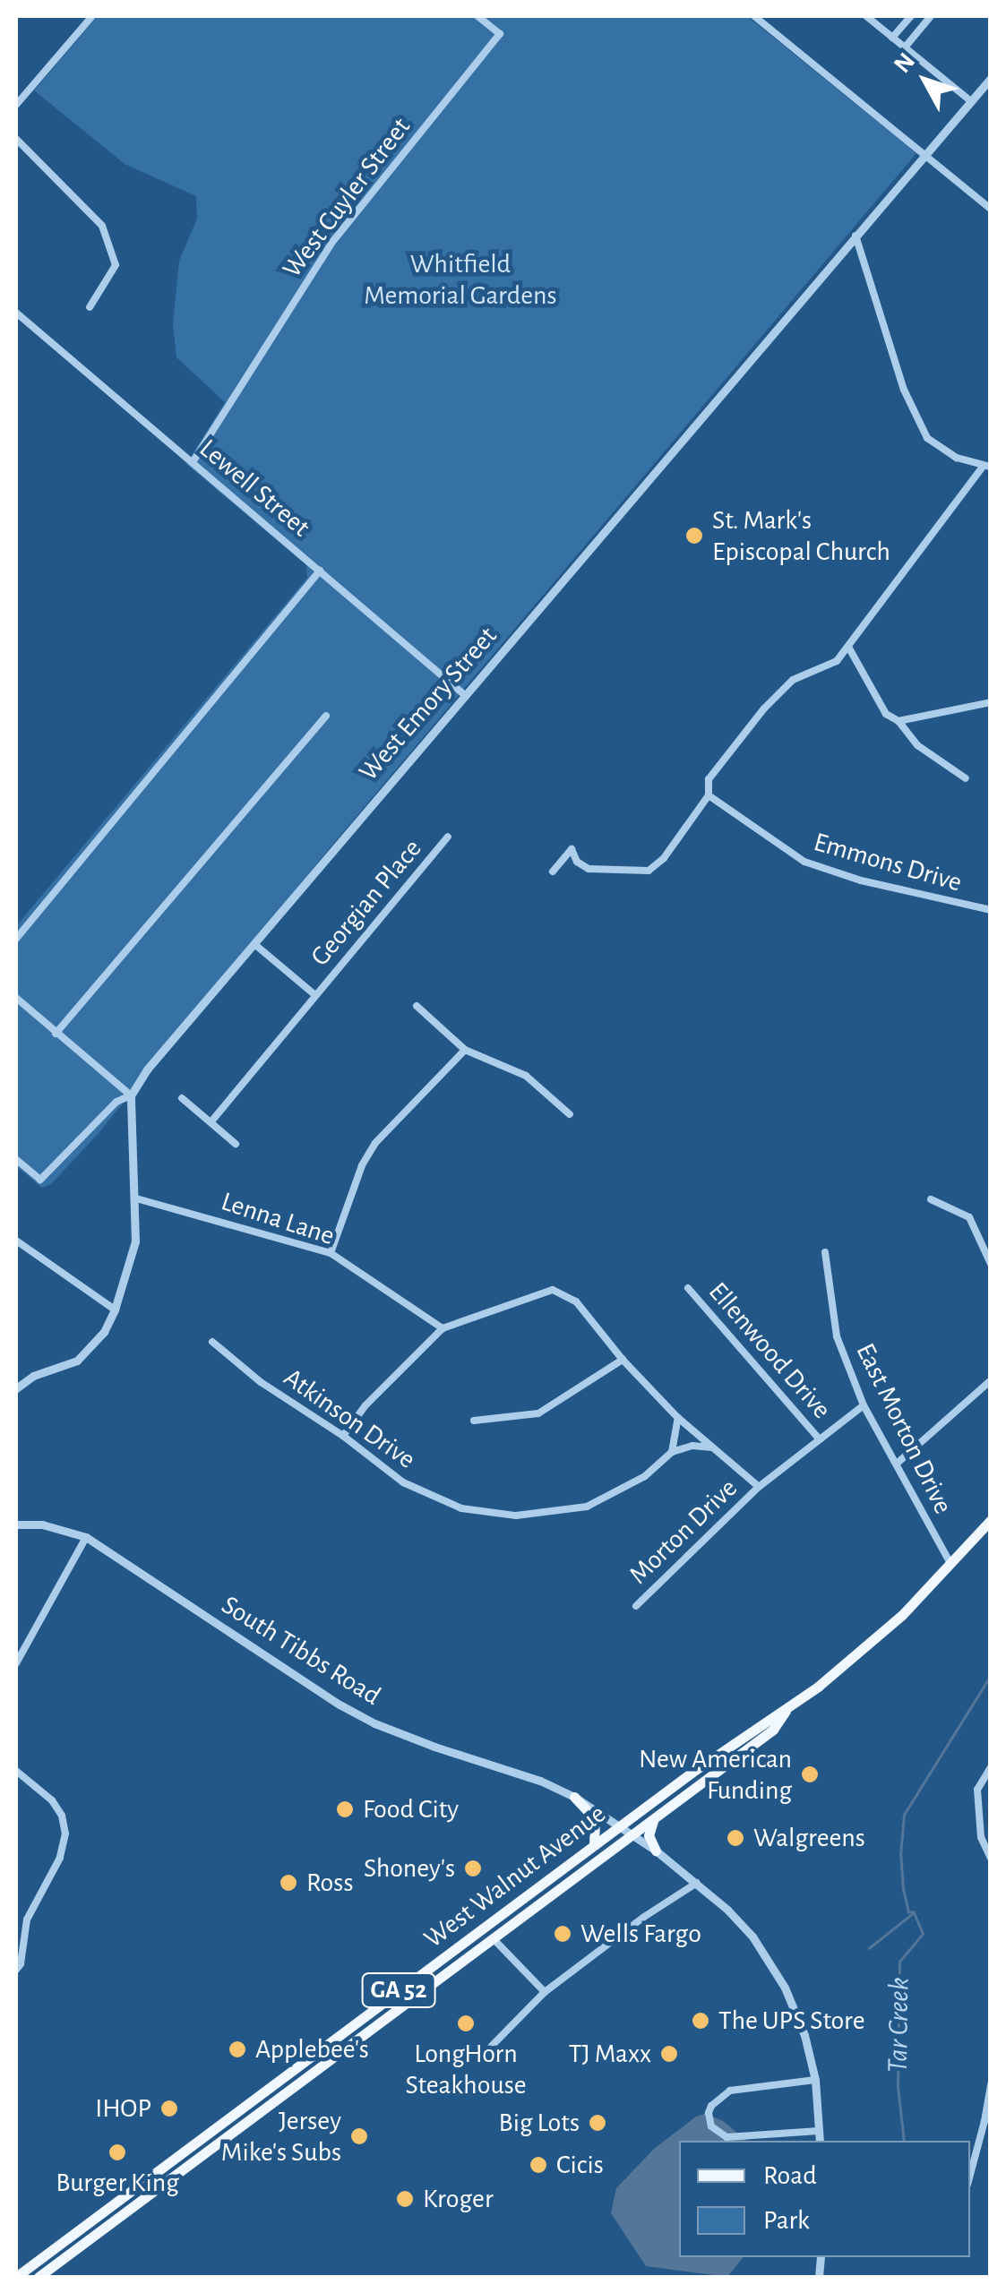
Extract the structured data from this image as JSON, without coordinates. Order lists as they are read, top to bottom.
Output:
{
  "streets": {
    "main road": ["West Walnut Avenue", "GA 52"],
    "street": [
      "West Cuyler Street",
      "Lewell Street",
      "West Emory Street",
      "Emmons Drive",
      "Georgian Place",
      "Lenna Lane",
      "Ellenwood Drive",
      "Atkinson Drive",
      "East Morton Drive",
      "Morton Drive",
      "South Tibbs Road"
    ]
  },
  "crossings": [
    ["West Cuyler Street", "Lewell Street"],
    ["Lewell Street", "West Emory Street"],
    ["West Emory Street", "Georgian Place"],
    ["Ellenwood Drive", "Morton Drive"],
    ["East Morton Drive", "Morton Drive"],
    ["East Morton Drive", "West Walnut Avenue"],
    ["South Tibbs Road", "West Walnut Avenue"]
  ],
  "water": ["Tar Creek"],
  "parks": ["Whitfield Memorial Gardens"],
  "places": [
    "St. Mark's Episcopal Church",
    "New American Funding",
    "Food City",
    "Walgreens",
    "Shoney's",
    "Ross",
    "Wells Fargo",
    "The UPS Store",
    "LongHorn Steakhouse",
    "Applebee's",
    "TJ Maxx",
    "IHOP",
    "Big Lots",
    "Jersey Mike's Subs",
    "Burger King",
    "Cicis",
    "Kroger"
  ],
  "legend": ["Road", "Park"],
  "north": "top left"
}
